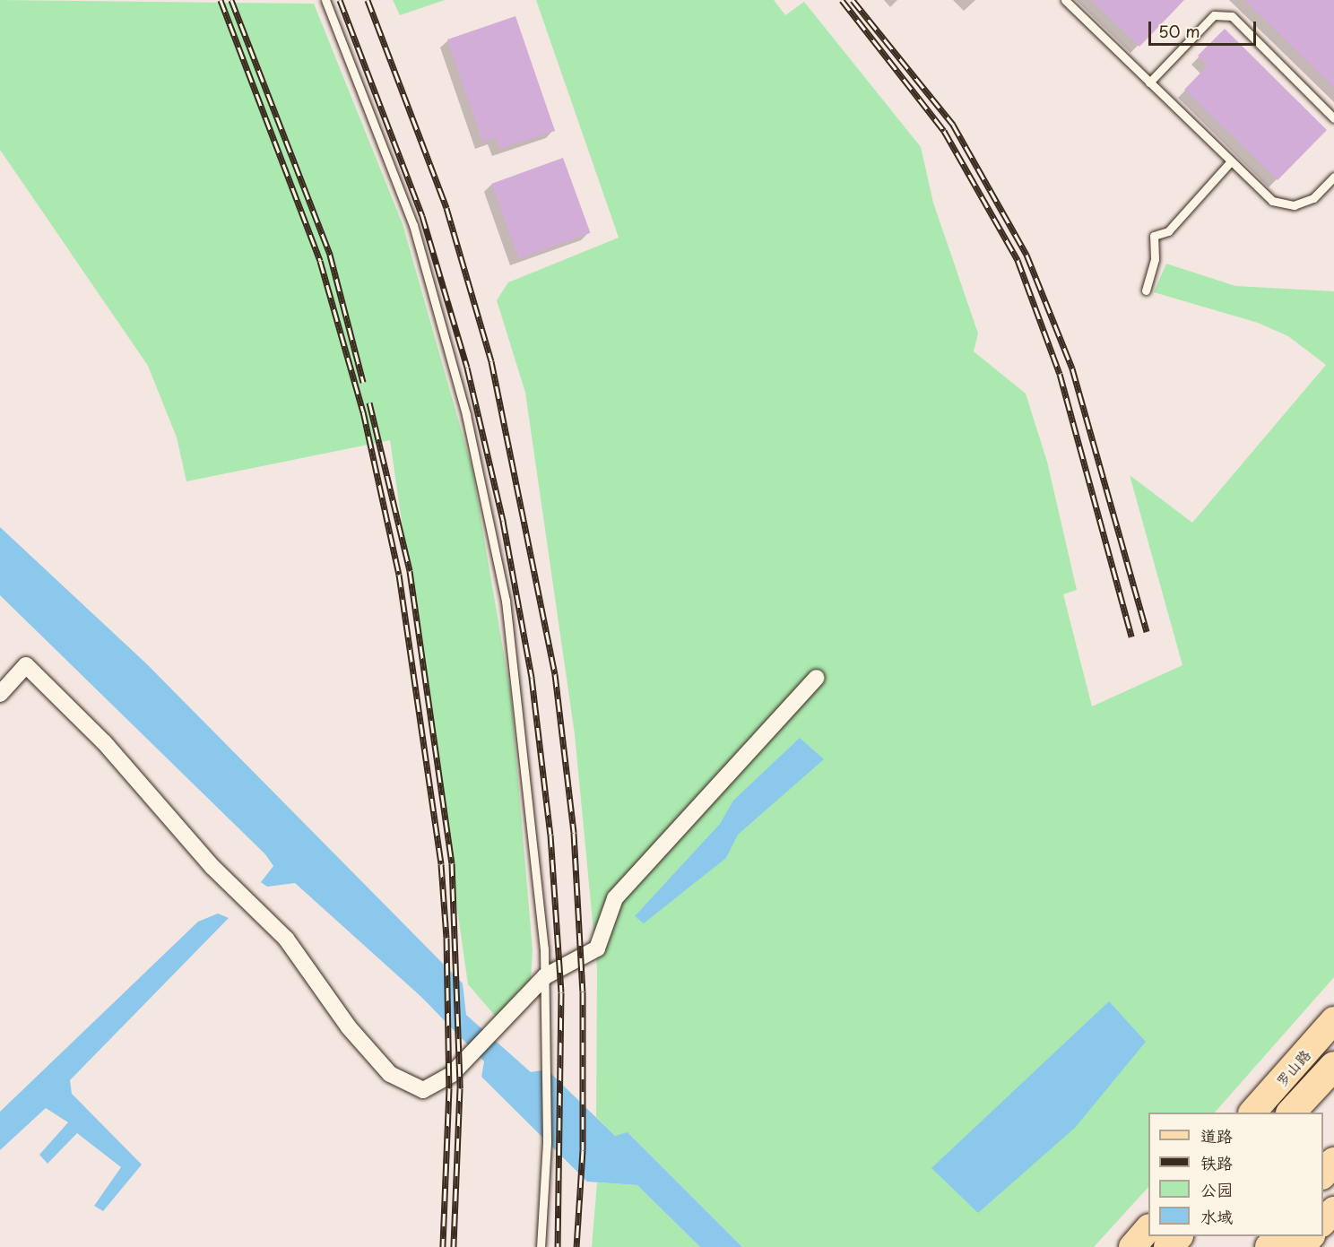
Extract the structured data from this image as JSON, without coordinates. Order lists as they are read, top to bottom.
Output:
{
  "streets": {
    "main road": ["罗山路"]
  },
  "legend": [
    "道路",
    "铁路",
    "公园",
    "水域"
  ],
  "scale_bar": "50 m"
}
